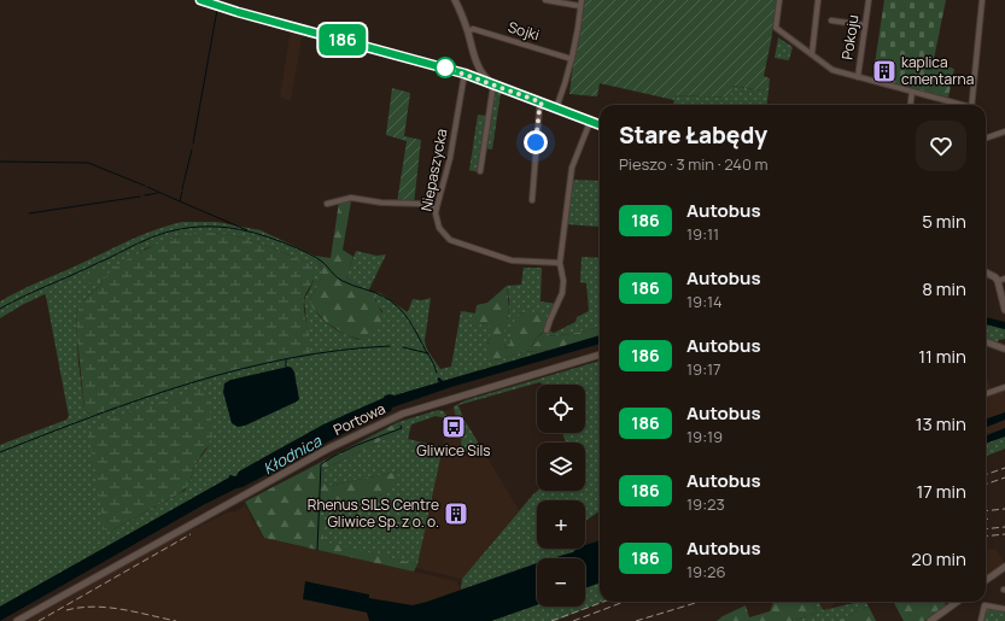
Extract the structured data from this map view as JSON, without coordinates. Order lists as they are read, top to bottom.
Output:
{
  "streets": {
    "street": [
      "Sojki",
      "Pokoju",
      "Niepaszycka",
      "Portowa"
    ]
  },
  "water": ["Kłodnica"],
  "places": {
    "building": ["kaplica cmentarna", "Rhenus SILS Centre Gliwice Sp. z o. o."],
    "bus stop": ["Gliwice Sils"]
  },
  "lines": ["bus line 186"],
  "page": {
    "on_map": "186",
    "heading": ["Stare Łabędy", "Pieszo · 3 min · 240 m"],
    "list": [
      {
        "mark": "186",
        "name": "Autobus",
        "note": "19:11",
        "value": "5 min"
      },
      {
        "mark": "186",
        "name": "Autobus",
        "note": "19:14",
        "value": "8 min"
      },
      {
        "mark": "186",
        "name": "Autobus",
        "note": "19:17",
        "value": "11 min"
      },
      {
        "mark": "186",
        "name": "Autobus",
        "note": "19:19",
        "value": "13 min"
      },
      {
        "mark": "186",
        "name": "Autobus",
        "note": "19:23",
        "value": "17 min"
      },
      {
        "mark": "186",
        "name": "Autobus",
        "note": "19:26",
        "value": "20 min"
      }
    ],
    "map_buttons": ["+", "−"]
  }
}
